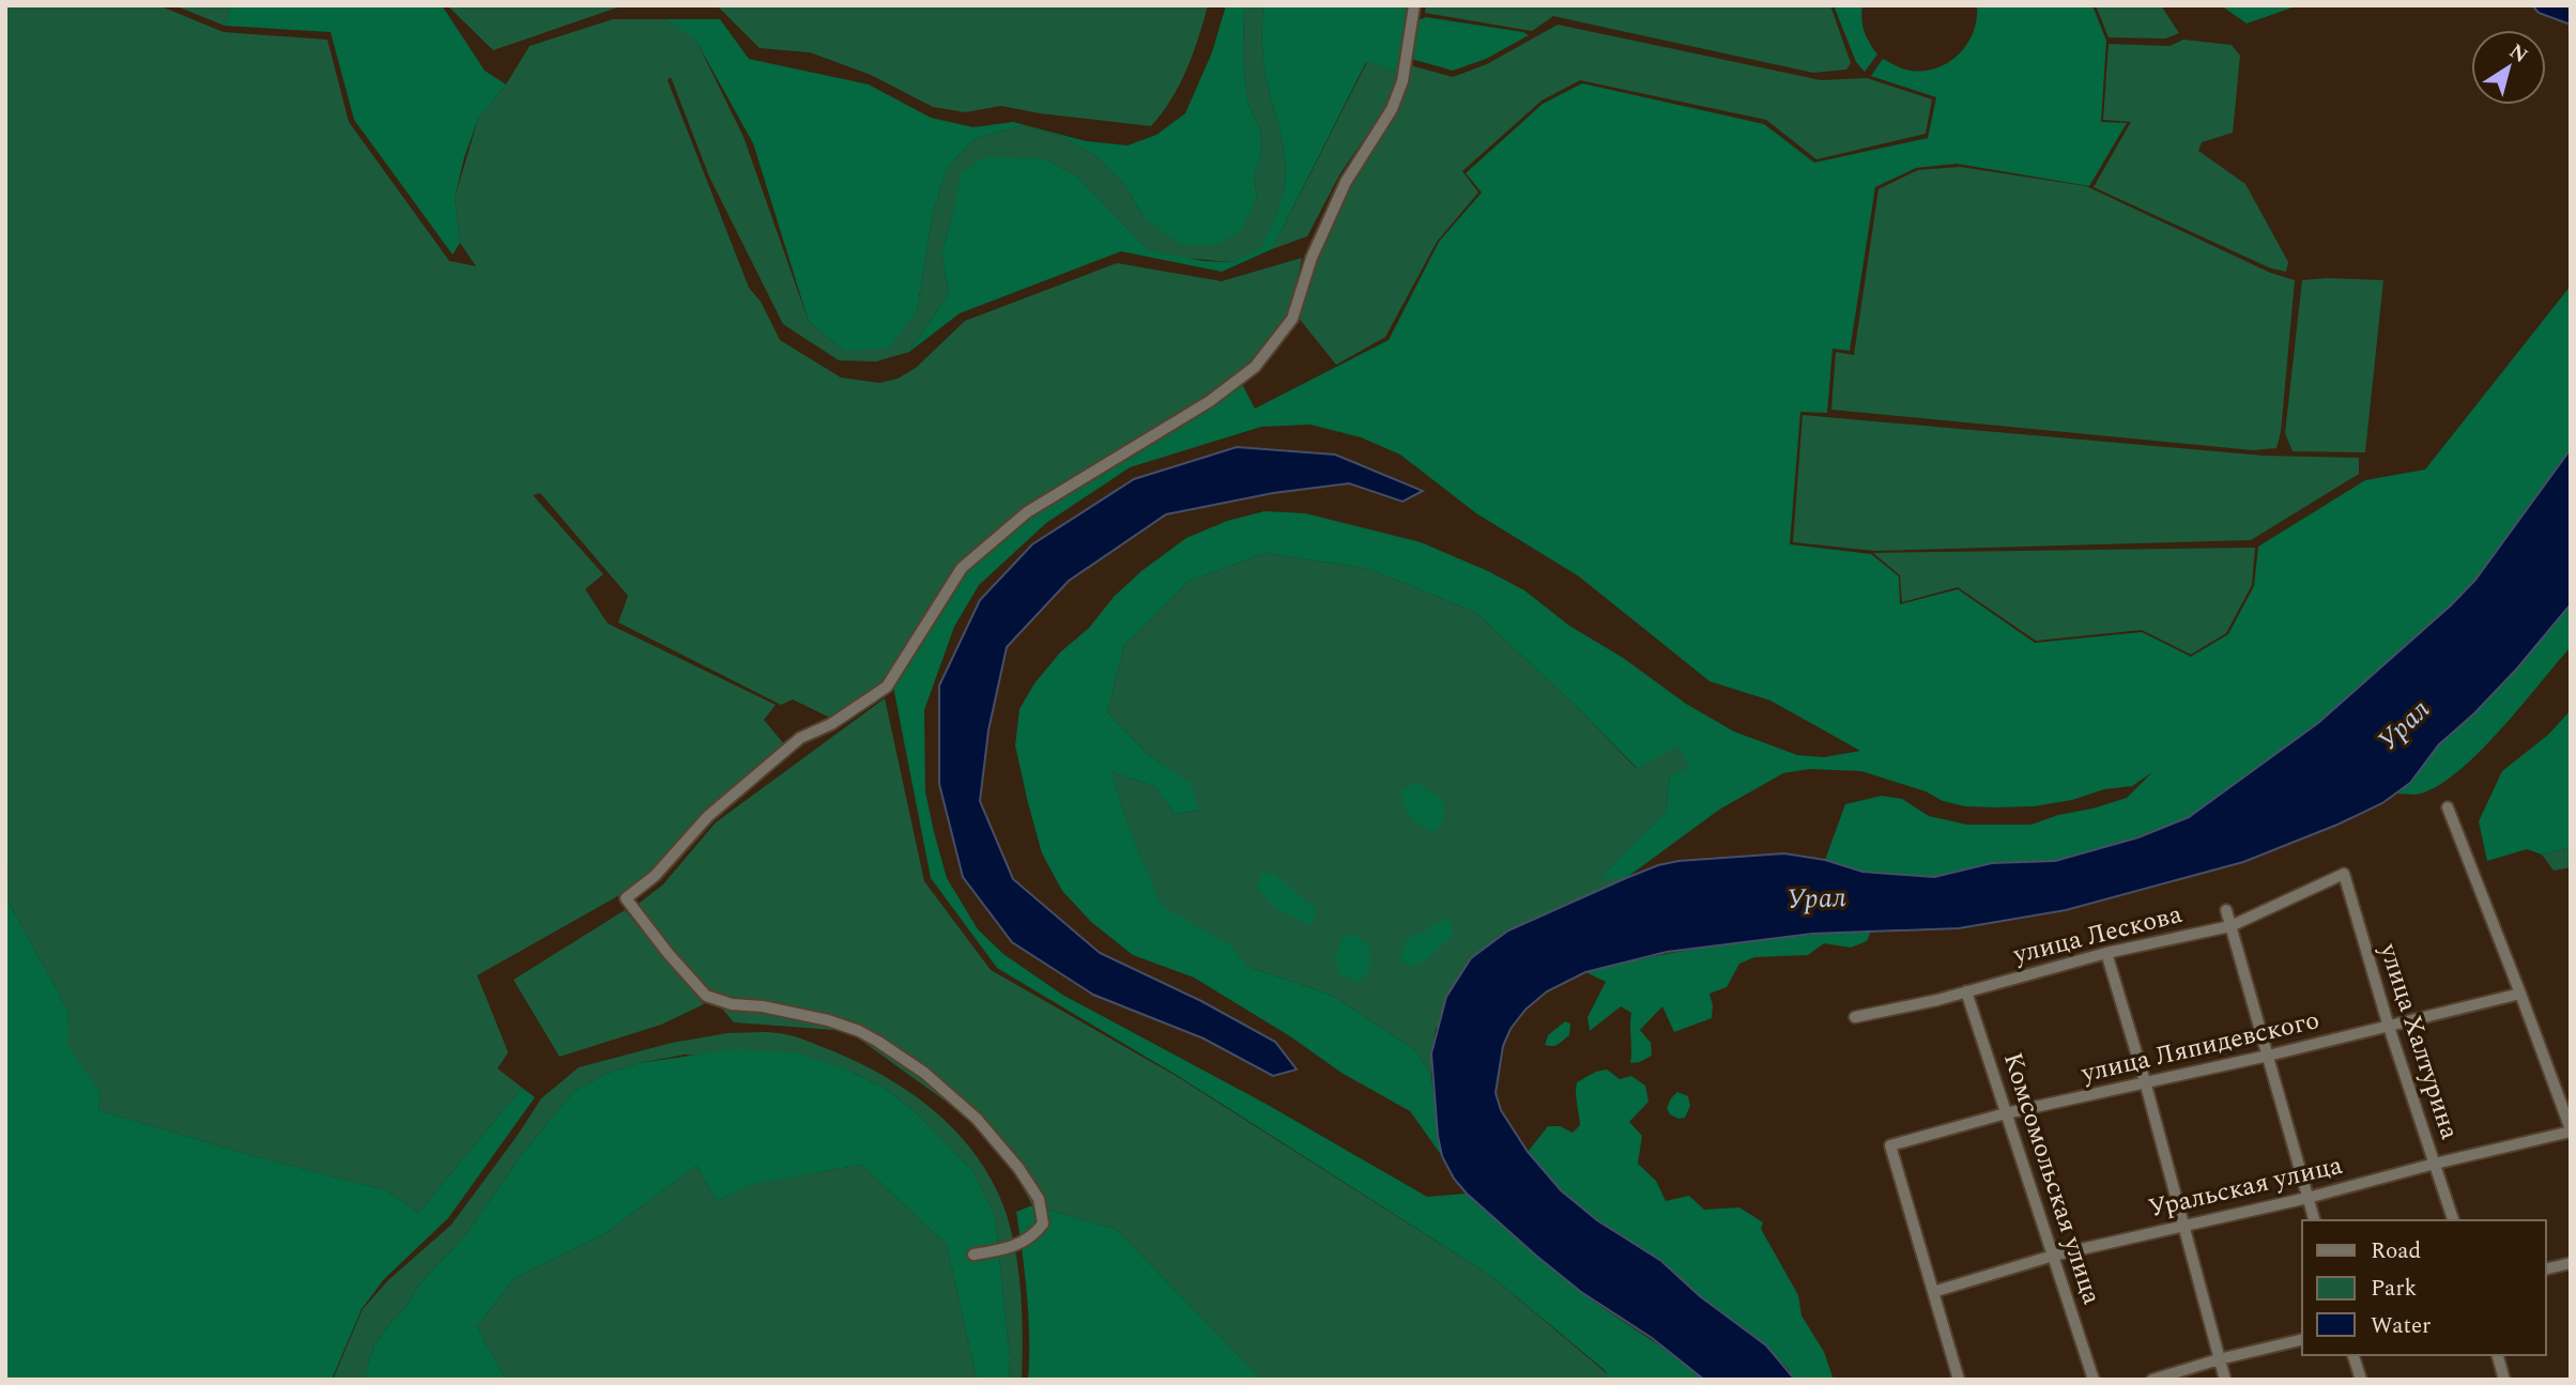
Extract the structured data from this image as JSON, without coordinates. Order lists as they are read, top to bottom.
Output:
{
  "streets": {
    "street": [
      "улица Лескова",
      "улица Халтурина",
      "улица Ляпидевского",
      "Комсомольская улица",
      "Уральская улица"
    ]
  },
  "crossings": [
    ["улица Лескова", "улица Халтурина"],
    ["улица Лескова", "Комсомольская улица"],
    ["улица Халтурина", "улица Ляпидевского"],
    ["улица Халтурина", "Уральская улица"],
    ["улица Ляпидевского", "Комсомольская улица"],
    ["улица Ляпидевского", "Уральская улица"],
    ["Комсомольская улица", "Уральская улица"]
  ],
  "water": ["Урал"],
  "legend": ["Road", "Park", "Water"],
  "north": "top right"
}
